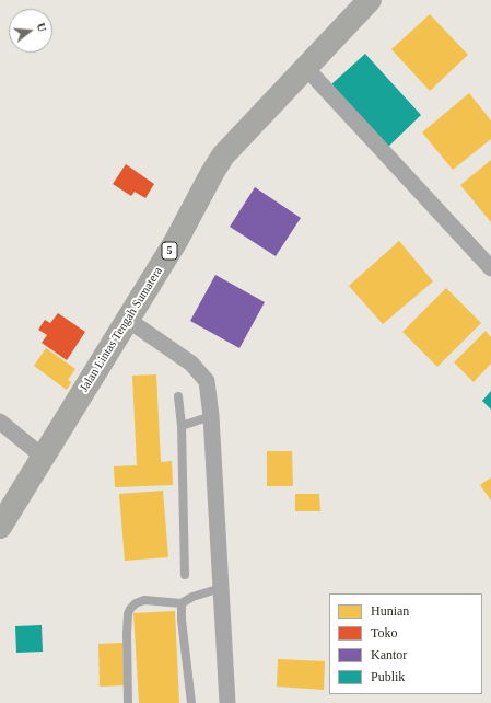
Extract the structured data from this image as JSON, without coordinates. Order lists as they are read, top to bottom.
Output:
{
  "streets": {
    "highway": ["5", "Jalan Lintas Tengah Sumatera"]
  },
  "legend": [
    "Hunian",
    "Toko",
    "Kantor",
    "Publik"
  ],
  "north": "right"
}
